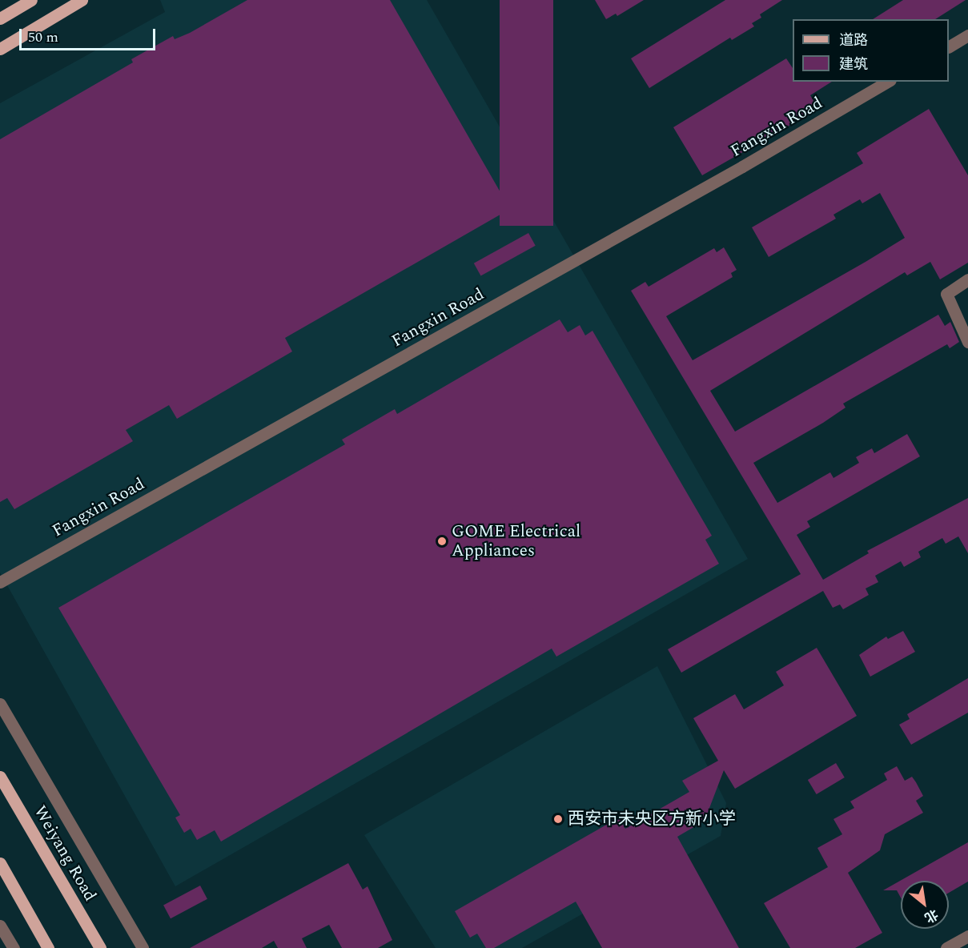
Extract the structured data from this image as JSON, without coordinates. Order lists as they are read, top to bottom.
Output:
{
  "streets": {
    "main road": ["Weiyang Road"],
    "street": ["Fangxin Road"]
  },
  "places": ["GOME Electrical Appliances", "西安市未央区方新小学"],
  "legend": ["道路", "建筑"],
  "scale_bar": "50 m",
  "north": "bottom right"
}
